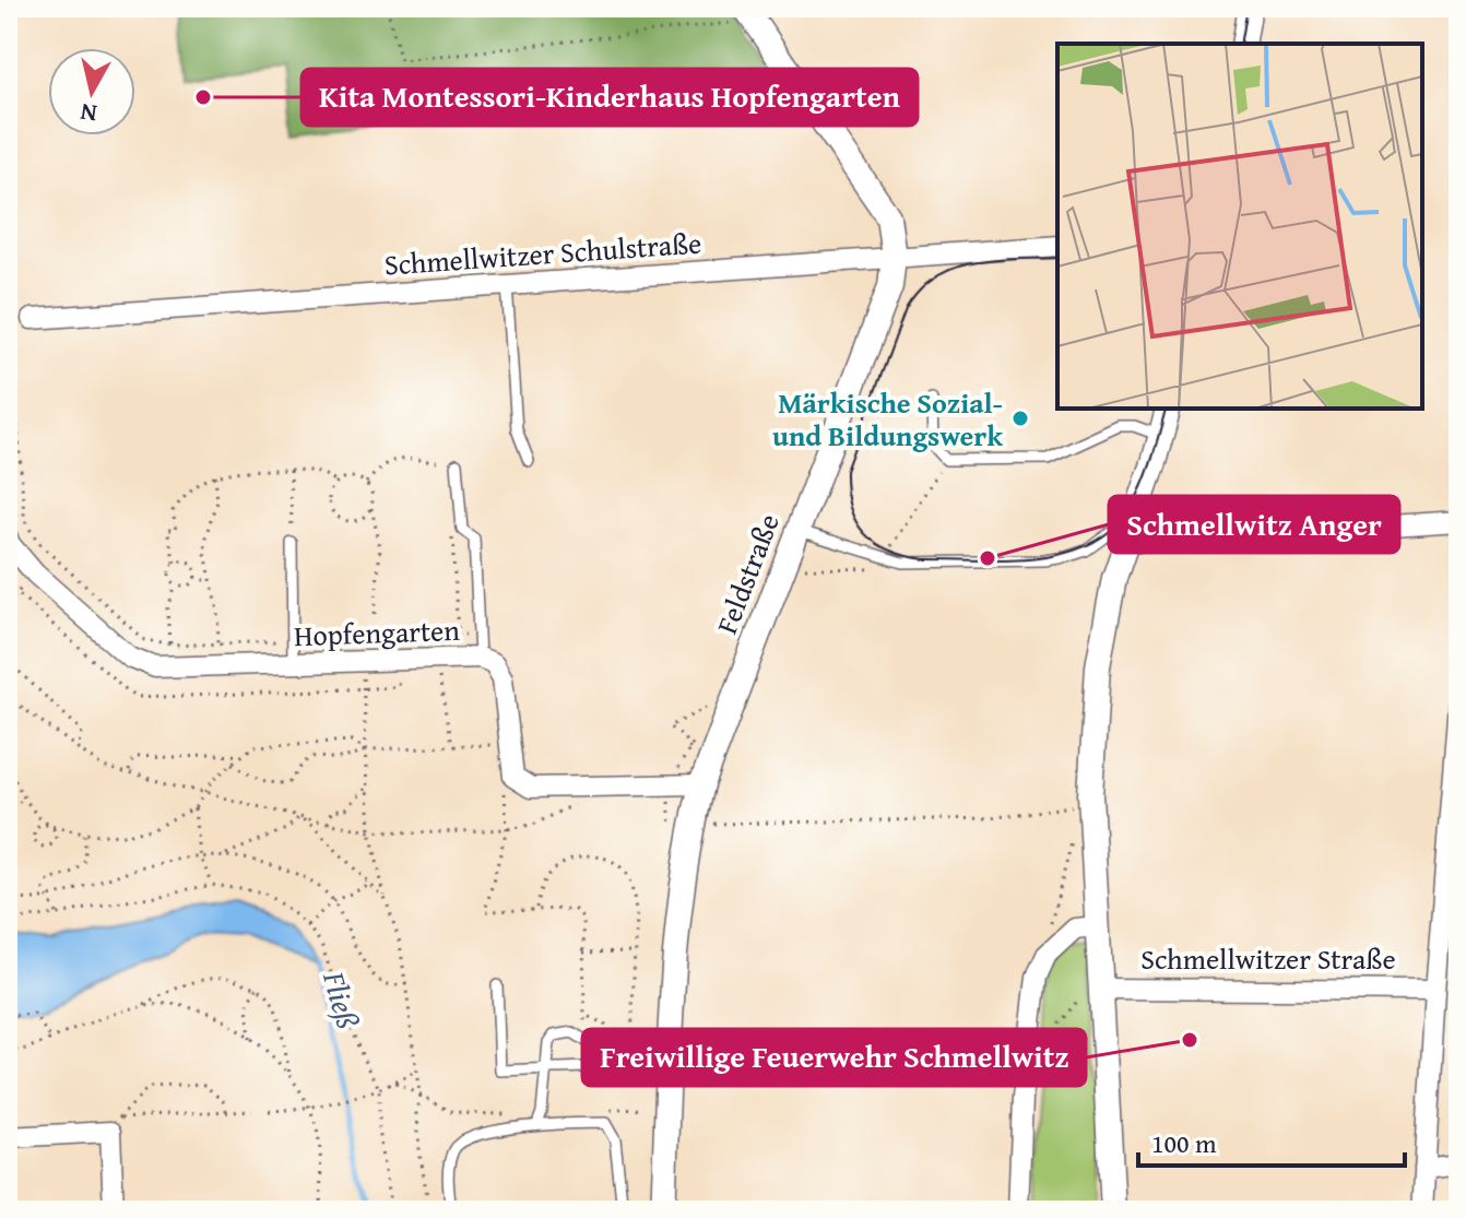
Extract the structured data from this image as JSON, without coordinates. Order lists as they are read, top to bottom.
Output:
{
  "streets": {
    "street": [
      "Schmellwitzer Schulstraße",
      "Feldstraße",
      "Hopfengarten",
      "Schmellwitzer Straße"
    ]
  },
  "crossings": [
    ["Schmellwitzer Schulstraße", "Feldstraße"],
    ["Feldstraße", "Hopfengarten"]
  ],
  "water": ["Fließ"],
  "places": [
    "Kita Montessori-Kinderhaus Hopfengarten",
    "Märkische Sozial- und Bildungswerk",
    "Schmellwitz Anger",
    "Freiwillige Feuerwehr Schmellwitz"
  ],
  "scale_bar": "100 m",
  "north": "bottom"
}
